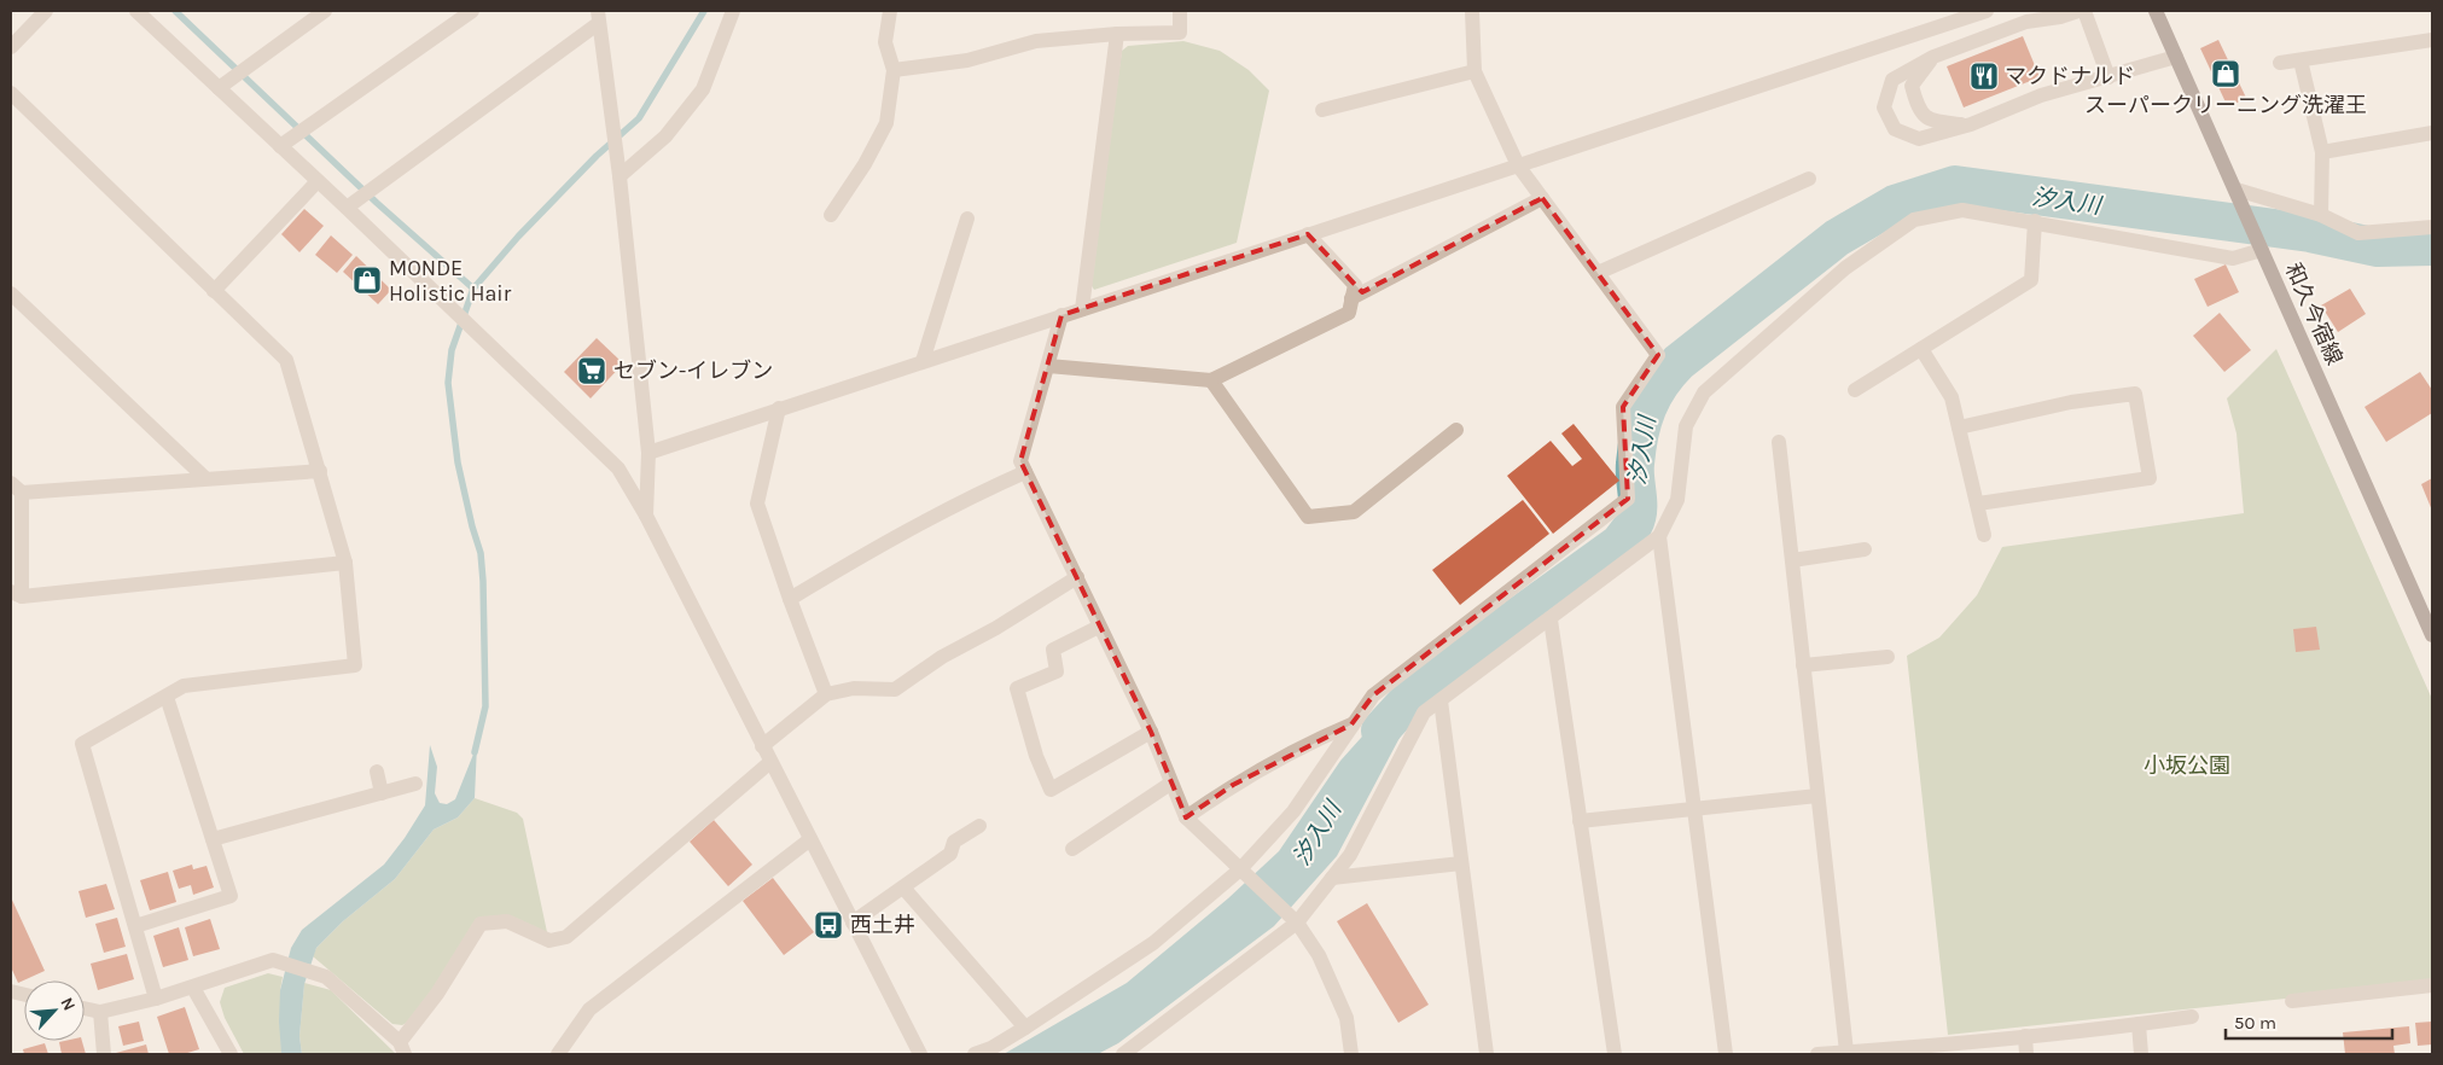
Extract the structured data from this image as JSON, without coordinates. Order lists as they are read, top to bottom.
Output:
{
  "streets": {
    "main road": ["和久今宿線"]
  },
  "water": ["汐入川"],
  "parks": ["小坂公園"],
  "places": {
    "shop": ["スーパークリーニング洗濯王", "MONDE Holistic Hair"],
    "restaurant": ["マクドナルド"],
    "supermarket": ["セブン-イレブン"],
    "bus stop": ["西土井"]
  },
  "scale_bar": "50 m",
  "north": "top right"
}
